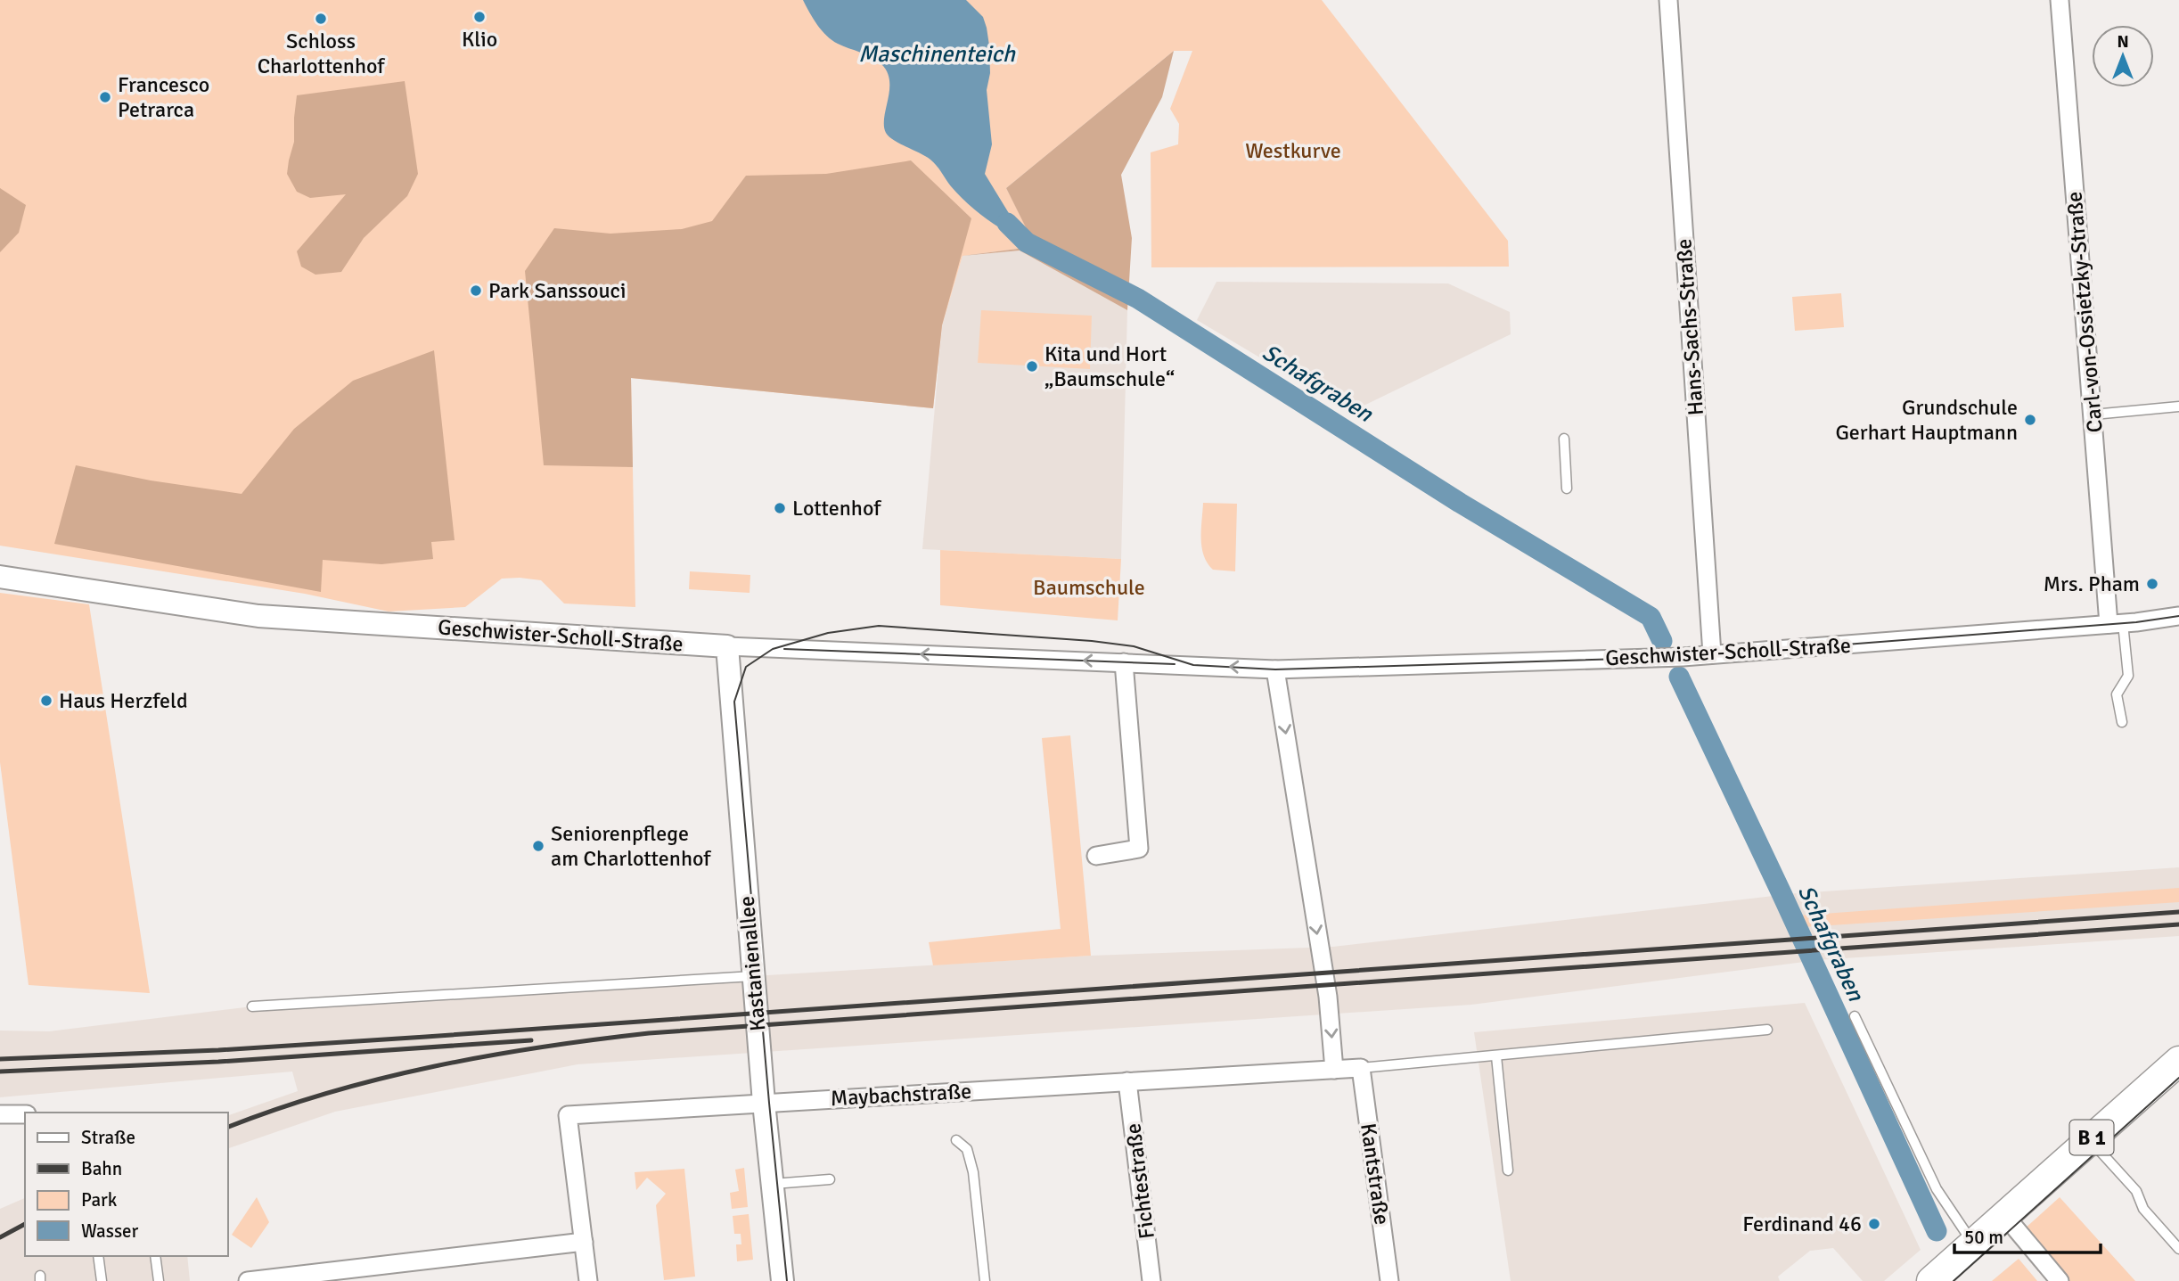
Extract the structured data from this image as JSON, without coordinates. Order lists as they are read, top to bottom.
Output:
{
  "streets": {
    "main road": ["B 1"],
    "street": [
      "Carl-von-Ossietzky-Straße",
      "Hans-Sachs-Straße",
      "Geschwister-Scholl-Straße",
      "Kastanienallee",
      "Maybachstraße",
      "Kantstraße",
      "Fichtestraße"
    ]
  },
  "crossings": [
    ["Carl-von-Ossietzky-Straße", "Geschwister-Scholl-Straße"],
    ["Hans-Sachs-Straße", "Geschwister-Scholl-Straße"],
    ["Geschwister-Scholl-Straße", "Kastanienallee"],
    ["Kastanienallee", "Maybachstraße"],
    ["Maybachstraße", "Kantstraße"],
    ["Maybachstraße", "Fichtestraße"]
  ],
  "water": ["Maschinenteich", "Schafgraben"],
  "parks": ["Westkurve", "Baumschule"],
  "places": [
    "Klio",
    "Schloss Charlottenhof",
    "Francesco Petrarca",
    "Park Sanssouci",
    "Kita und Hort „Baumschule“",
    "Grundschule Gerhart Hauptmann",
    "Lottenhof",
    "Mrs. Pham",
    "Haus Herzfeld",
    "Seniorenpflege am Charlottenhof",
    "Ferdinand 46"
  ],
  "legend": [
    "Straße",
    "Bahn",
    "Park",
    "Wasser"
  ],
  "scale_bar": "50 m",
  "north": "top"
}
